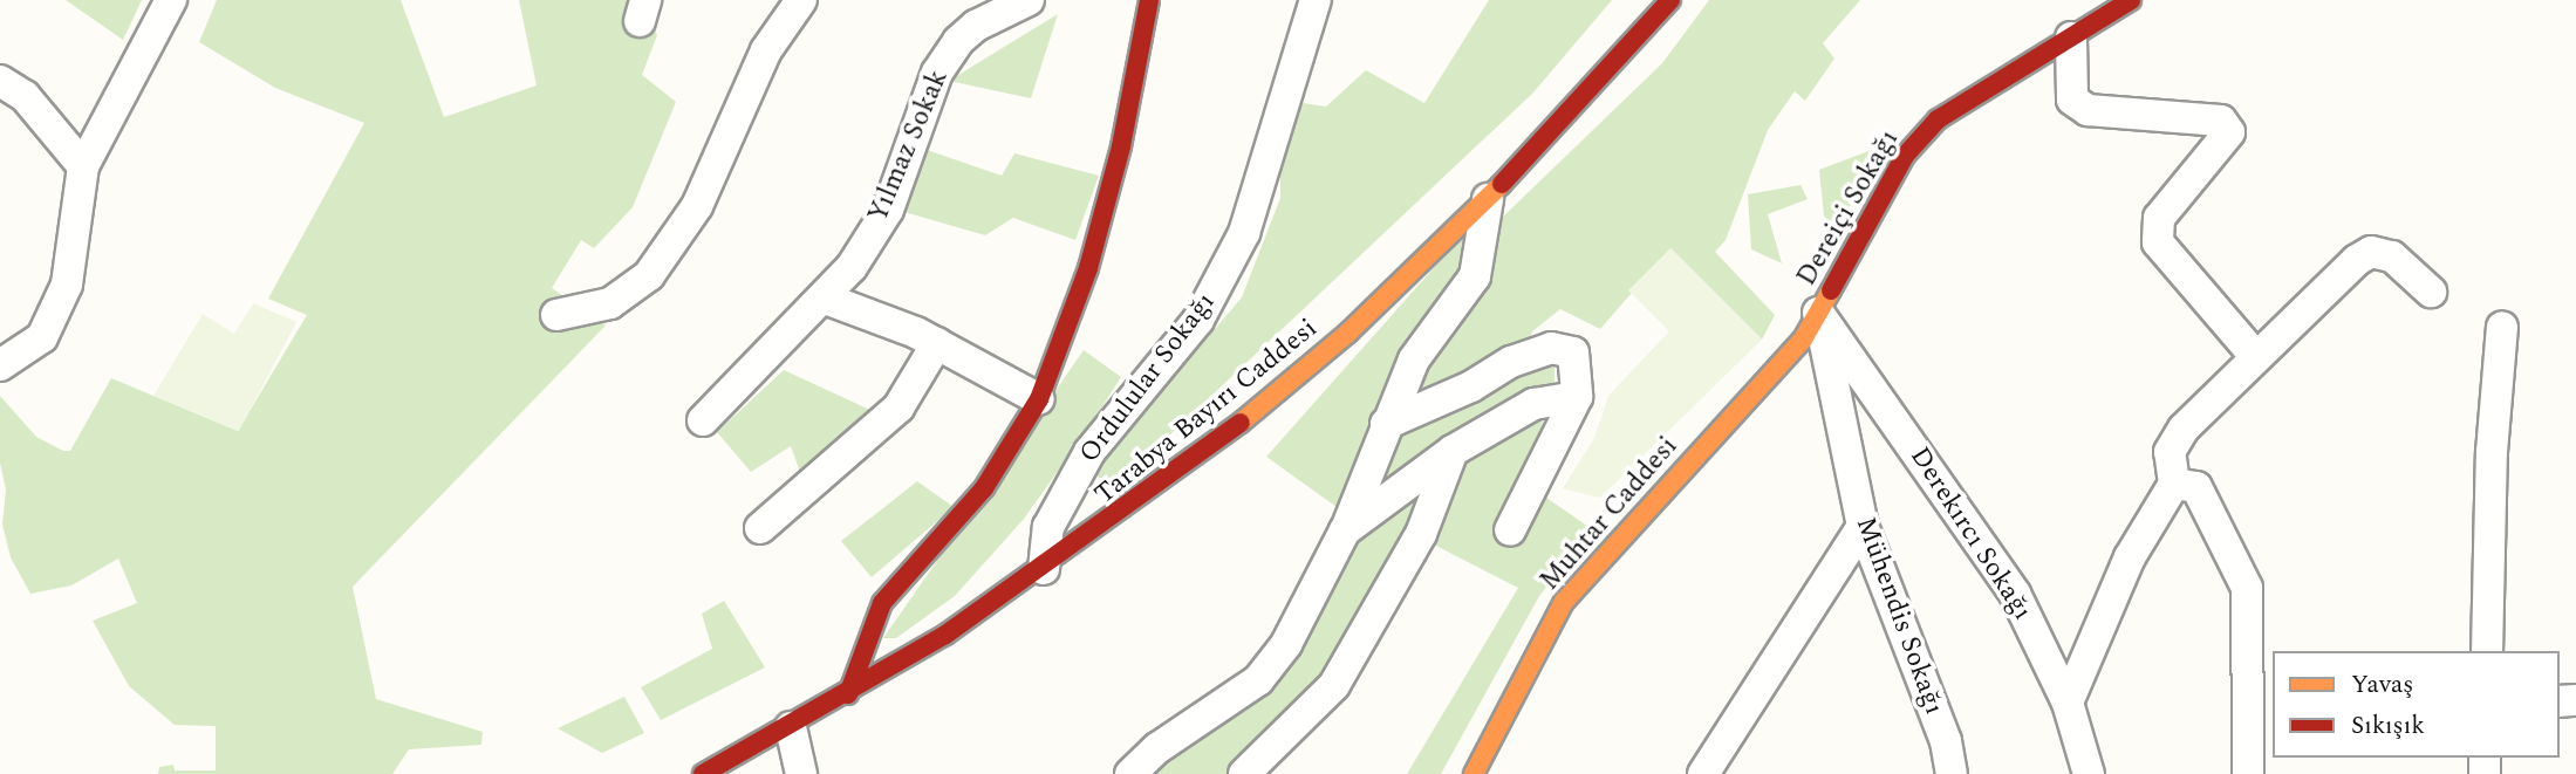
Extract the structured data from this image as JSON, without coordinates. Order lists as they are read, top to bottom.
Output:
{
  "streets": {
    "street": [
      "Yılmaz Sokak",
      "Dereiçi Sokağı",
      "Ordulular Sokağı",
      "Tarabya Bayırı Caddesi",
      "Muhtar Caddesi",
      "Derekırcı Sokağı",
      "Mühendis Sokağı"
    ]
  },
  "crossings": [
    ["Dereiçi Sokağı", "Muhtar Caddesi"],
    ["Dereiçi Sokağı", "Derekırcı Sokağı"],
    ["Dereiçi Sokağı", "Mühendis Sokağı"],
    ["Ordulular Sokağı", "Tarabya Bayırı Caddesi"],
    ["Muhtar Caddesi", "Derekırcı Sokağı"],
    ["Muhtar Caddesi", "Mühendis Sokağı"],
    ["Derekırcı Sokağı", "Mühendis Sokağı"]
  ],
  "legend": ["Yavaş", "Sıkışık"]
}
